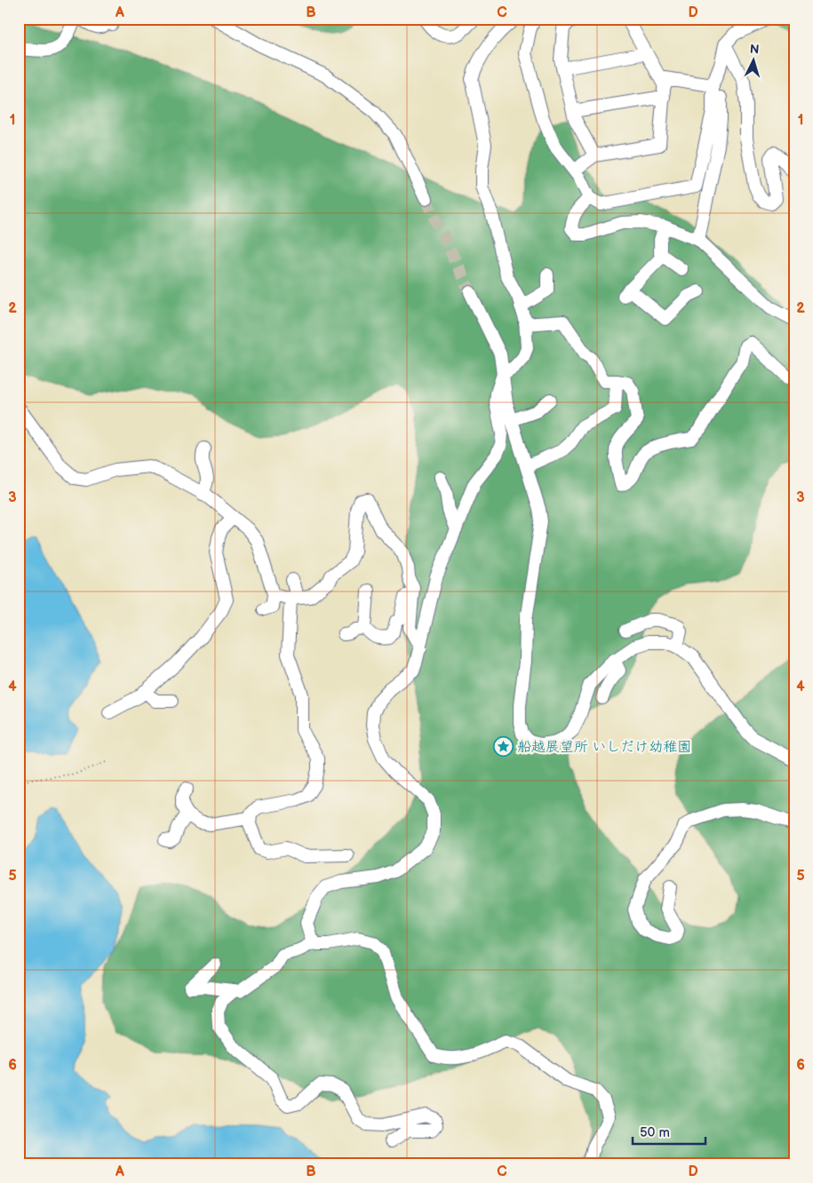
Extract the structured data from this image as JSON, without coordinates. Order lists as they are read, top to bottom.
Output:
{
  "places": {
    "place": ["船越展望所 いしだけ幼稚園"]
  },
  "scale_bar": "50 m",
  "north": "top",
  "grid": {
    "columns": [
      "A",
      "B",
      "C",
      "D"
    ],
    "rows": [
      "1",
      "2",
      "3",
      "4",
      "5",
      "6"
    ]
  }
}
